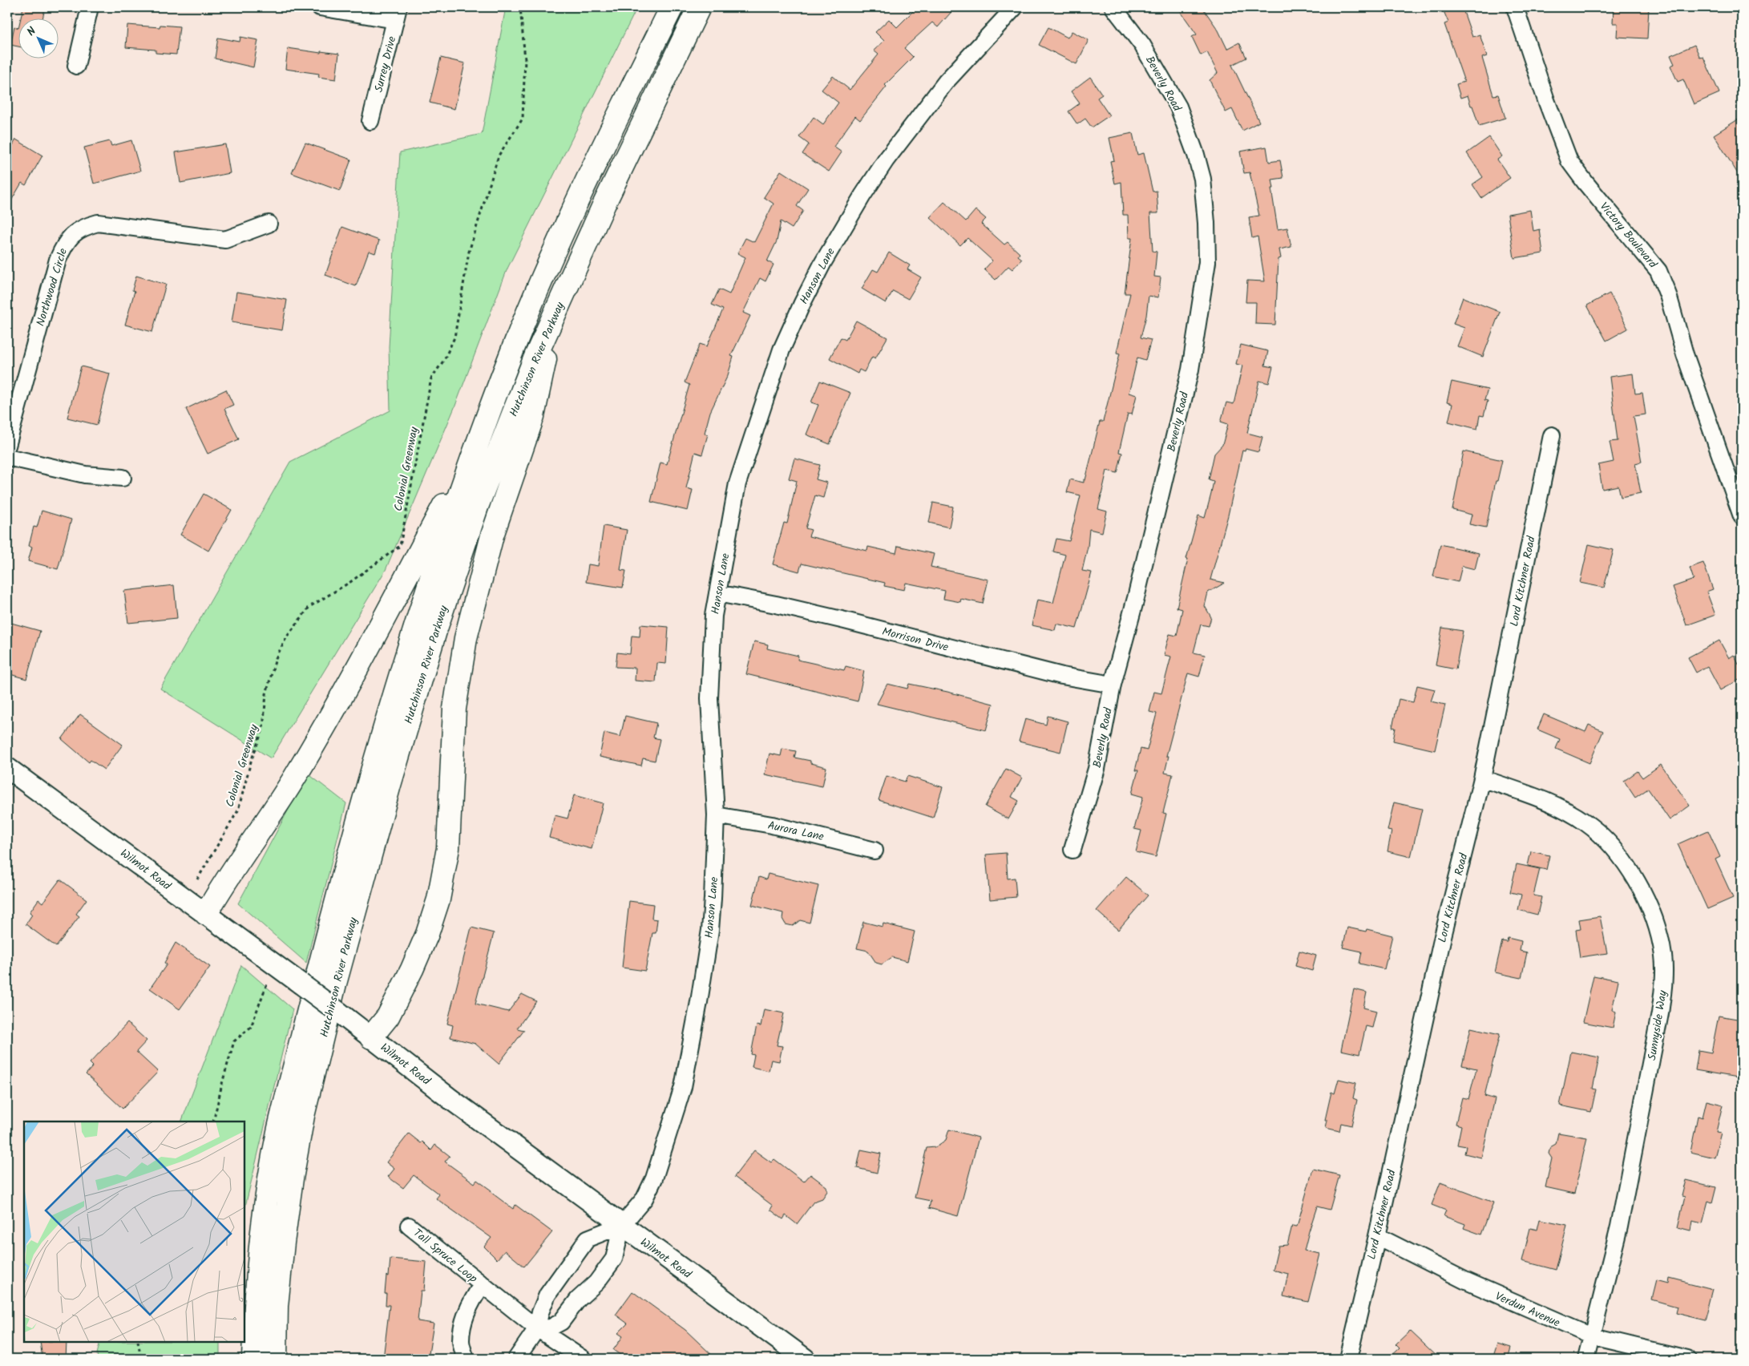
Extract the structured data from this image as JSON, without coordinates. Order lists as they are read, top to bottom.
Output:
{
  "streets": {
    "highway": ["Hutchinson River Parkway"],
    "street": [
      "Surrey Drive",
      "Beverly Road",
      "Victory Boulevard",
      "Hanson Lane",
      "Northwood Circle",
      "Lord Kitchner Road",
      "Morrison Drive",
      "Aurora Lane",
      "Wilmot Road",
      "Sunnyside Way",
      "Tall Spruce Loop",
      "Verdun Avenue"
    ],
    "path": ["Colonial Greenway"]
  },
  "crossings": [
    ["Beverly Road", "Morrison Drive"],
    ["Hanson Lane", "Morrison Drive"],
    ["Hanson Lane", "Aurora Lane"],
    ["Hanson Lane", "Wilmot Road"],
    ["Lord Kitchner Road", "Sunnyside Way"],
    ["Lord Kitchner Road", "Verdun Avenue"],
    ["Sunnyside Way", "Verdun Avenue"]
  ],
  "north": "top left"
}
